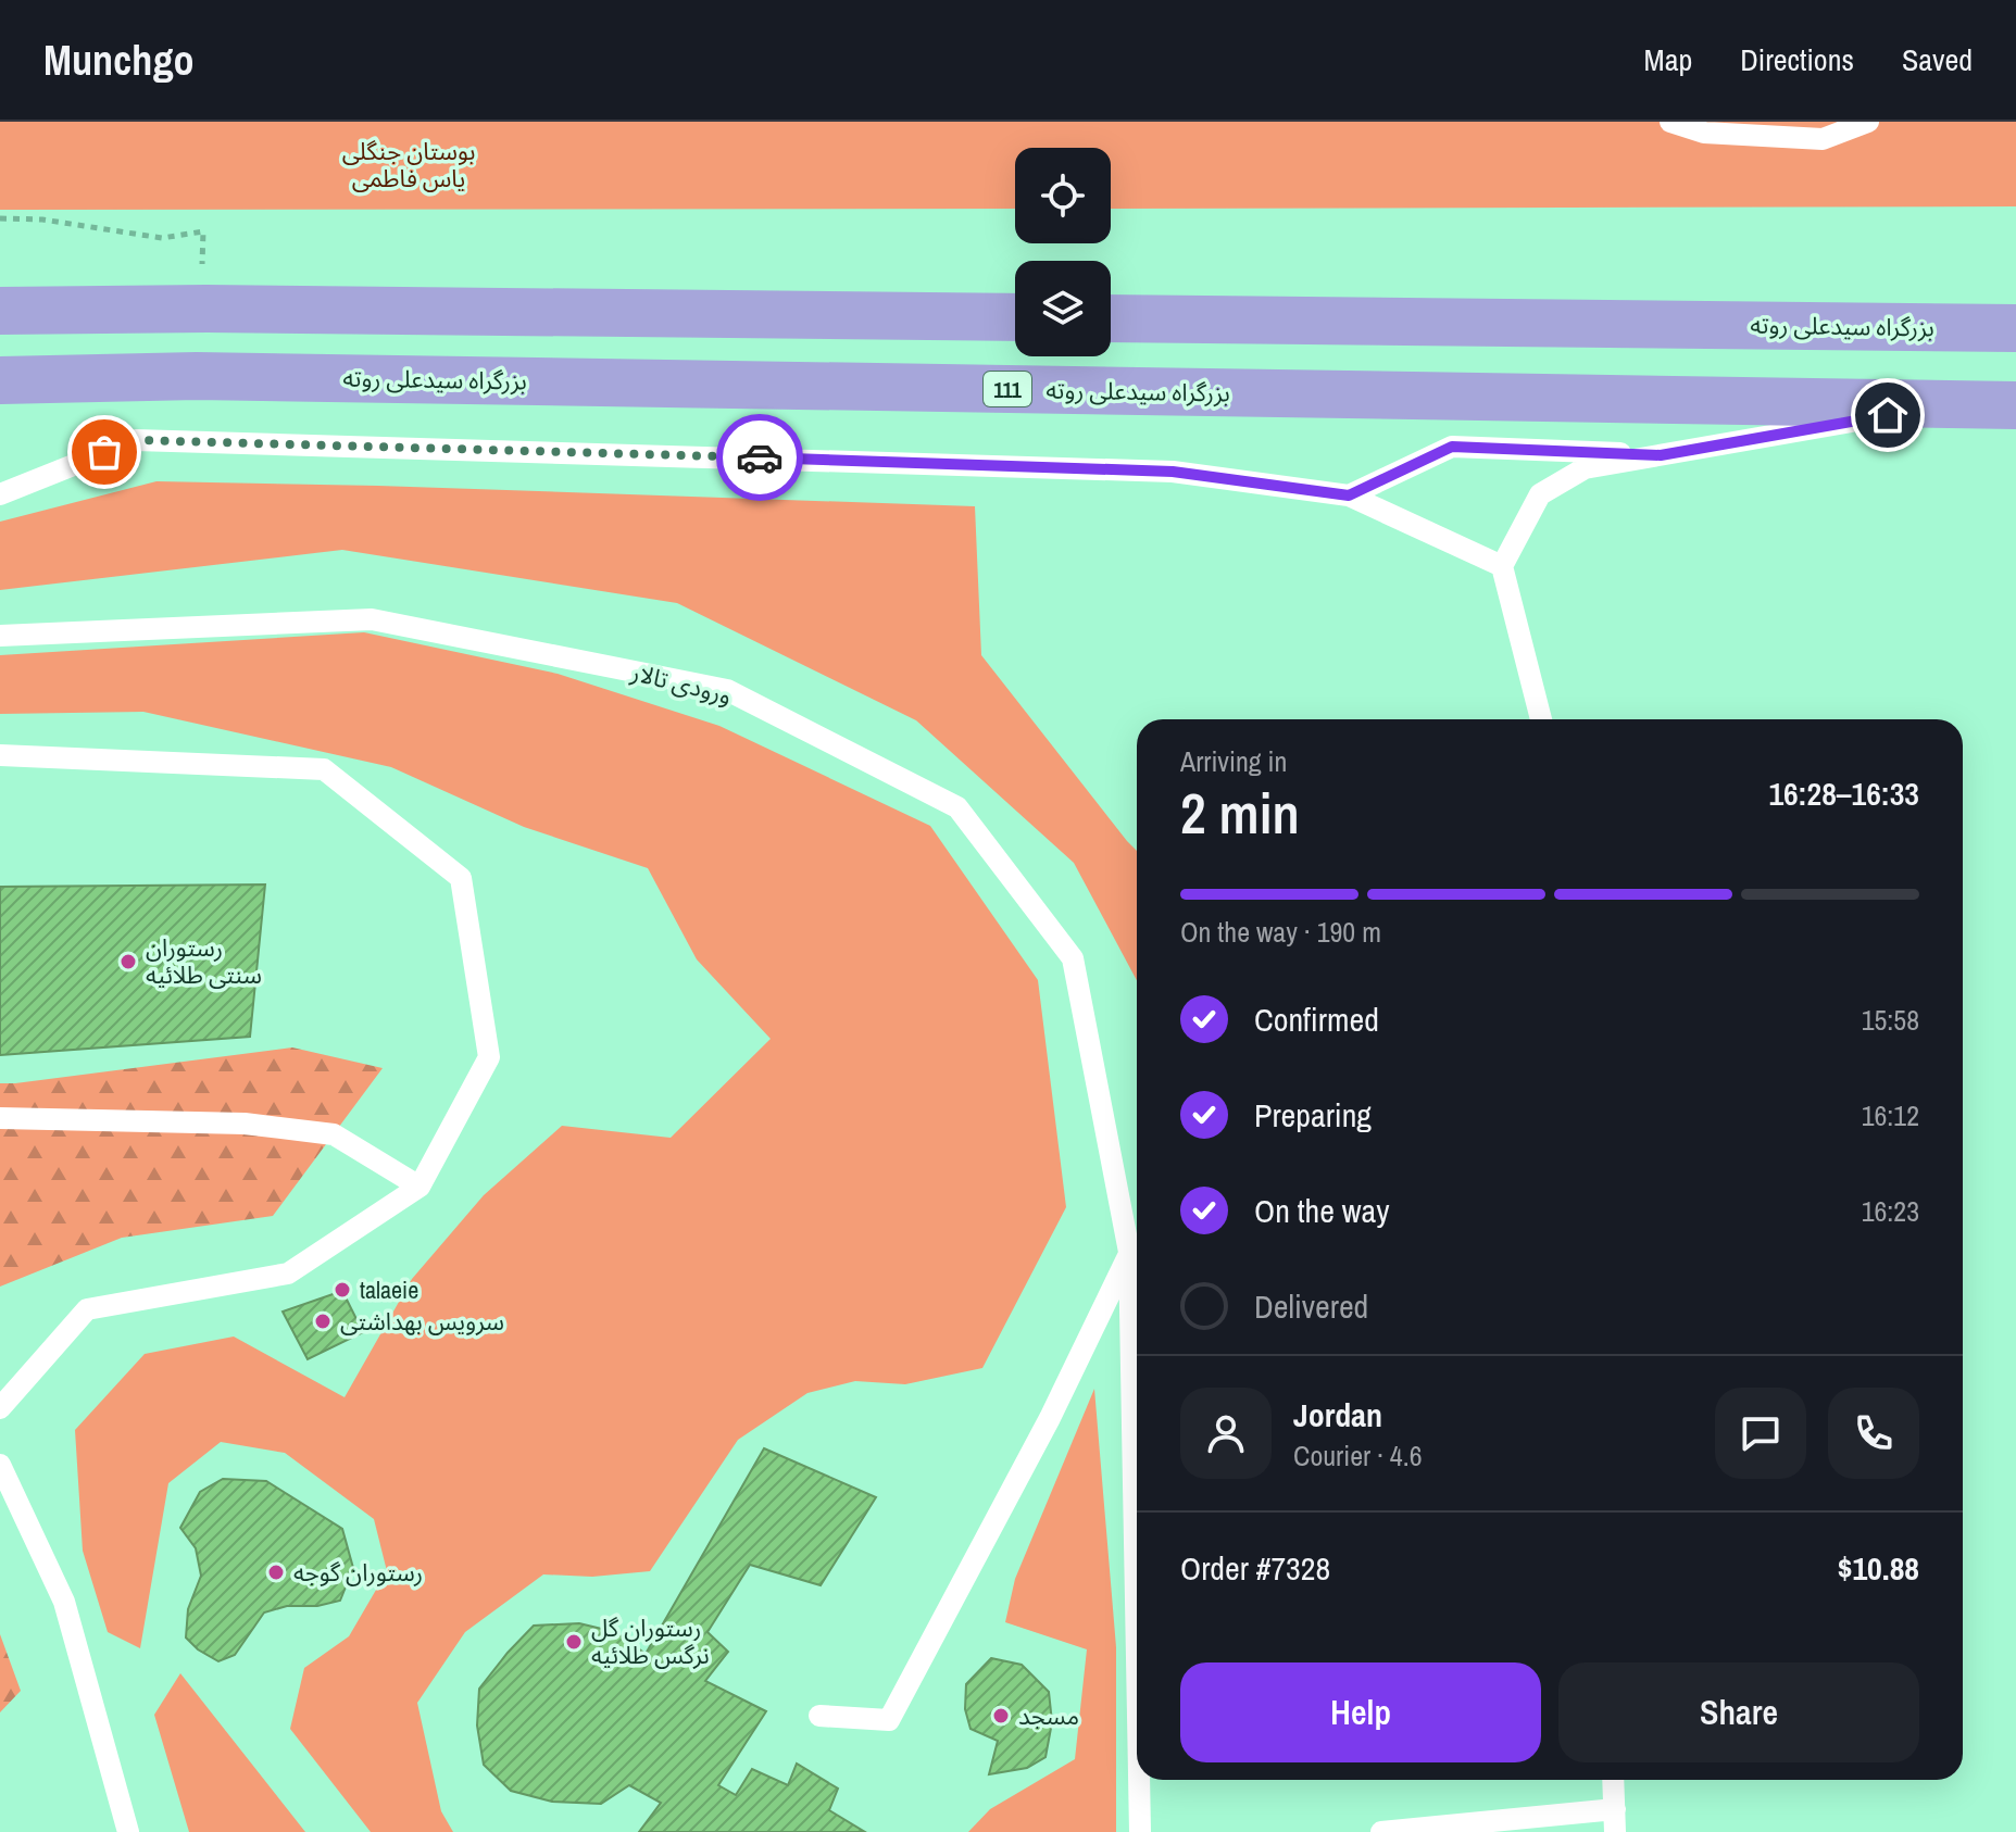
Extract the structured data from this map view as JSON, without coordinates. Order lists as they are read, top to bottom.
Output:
{
  "streets": {
    "highway": ["بزرگراه سیدعلی روته", "111"],
    "lane": ["ورودی تالار"]
  },
  "parks": ["بوستان جنگلی یاس فاطمی"],
  "places": [
    "رستوران سنتی طلائیه",
    "talaeie",
    "سرویس بهداشتی",
    "رستوران گوجه",
    "رستوران گل نرگس طلائیه",
    "مسجد"
  ],
  "page": {
    "header": "Munchgo",
    "nav": ["Map", "Directions", "Saved"],
    "heading": ["2 min", "Arriving in", "16:28–16:33"],
    "panel": [
      "Jordan",
      "Courier · 4.6",
      "Order #7328",
      "$10.88"
    ],
    "bar": "On the way · 190 m",
    "list": [
      ["Confirmed", "15:58"],
      ["Preparing", "16:12"],
      ["On the way", "16:23"],
      "Delivered"
    ],
    "buttons": ["Help", "Share"]
  }
}
